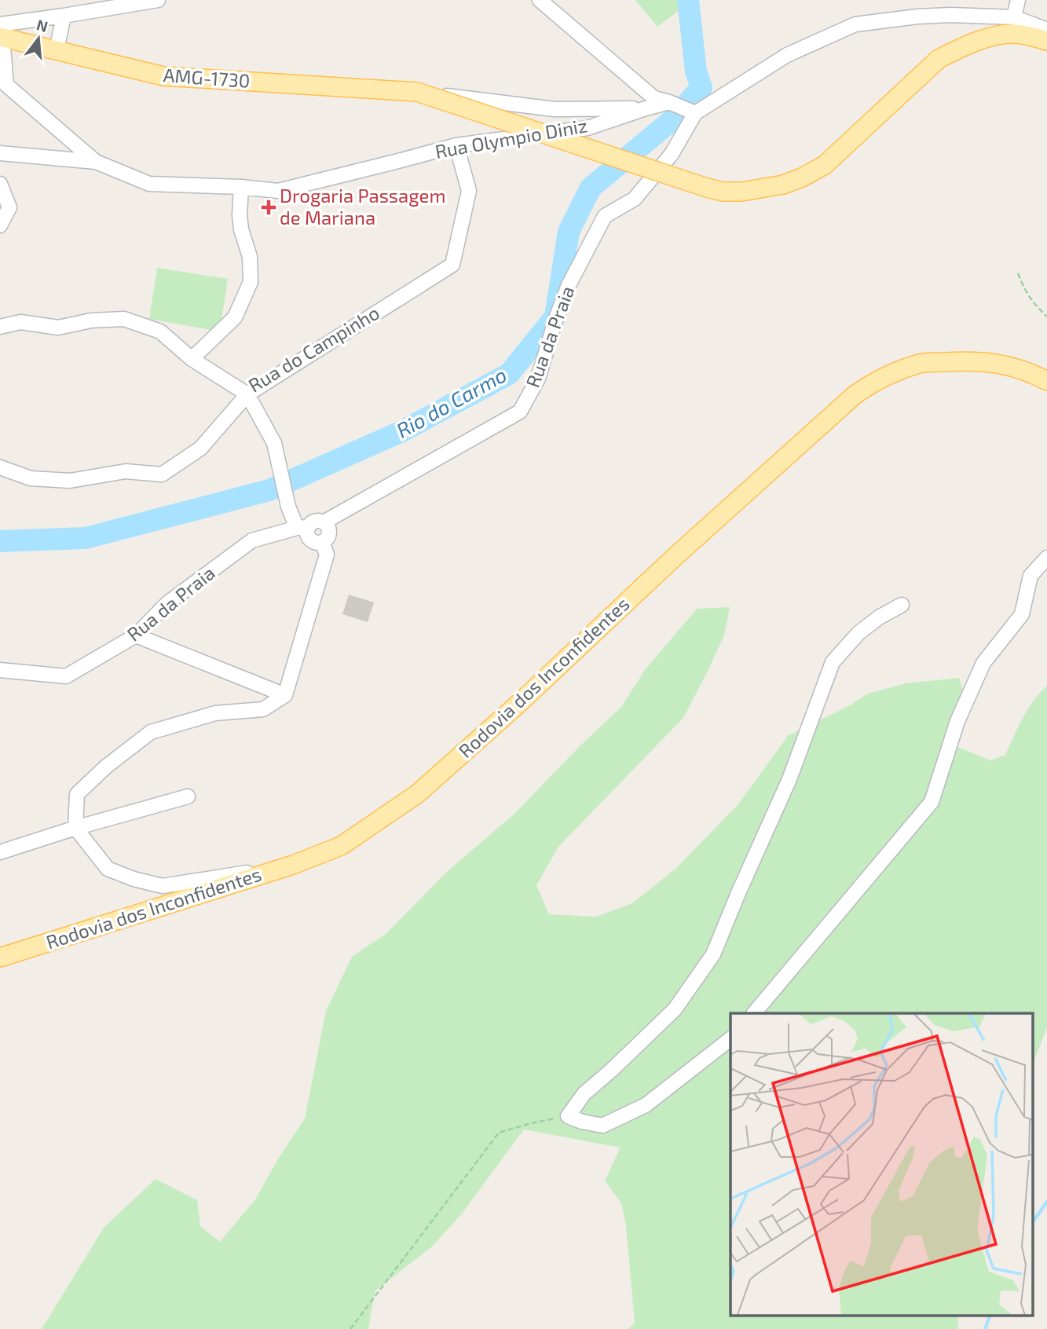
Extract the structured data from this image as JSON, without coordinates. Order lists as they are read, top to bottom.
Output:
{
  "streets": {
    "main road": ["AMG-1730", "Rodovia dos Inconfidentes"],
    "street": ["Rua Olympio Diniz", "Rua da Praia", "Rua do Campinho"]
  },
  "crossings": [
    ["AMG-1730", "Rua Olympio Diniz"],
    ["Rua Olympio Diniz", "Rua do Campinho"]
  ],
  "water": ["Rio do Carmo"],
  "places": {
    "health": ["Drogaria Passagem de Mariana"]
  },
  "north": "top"
}
